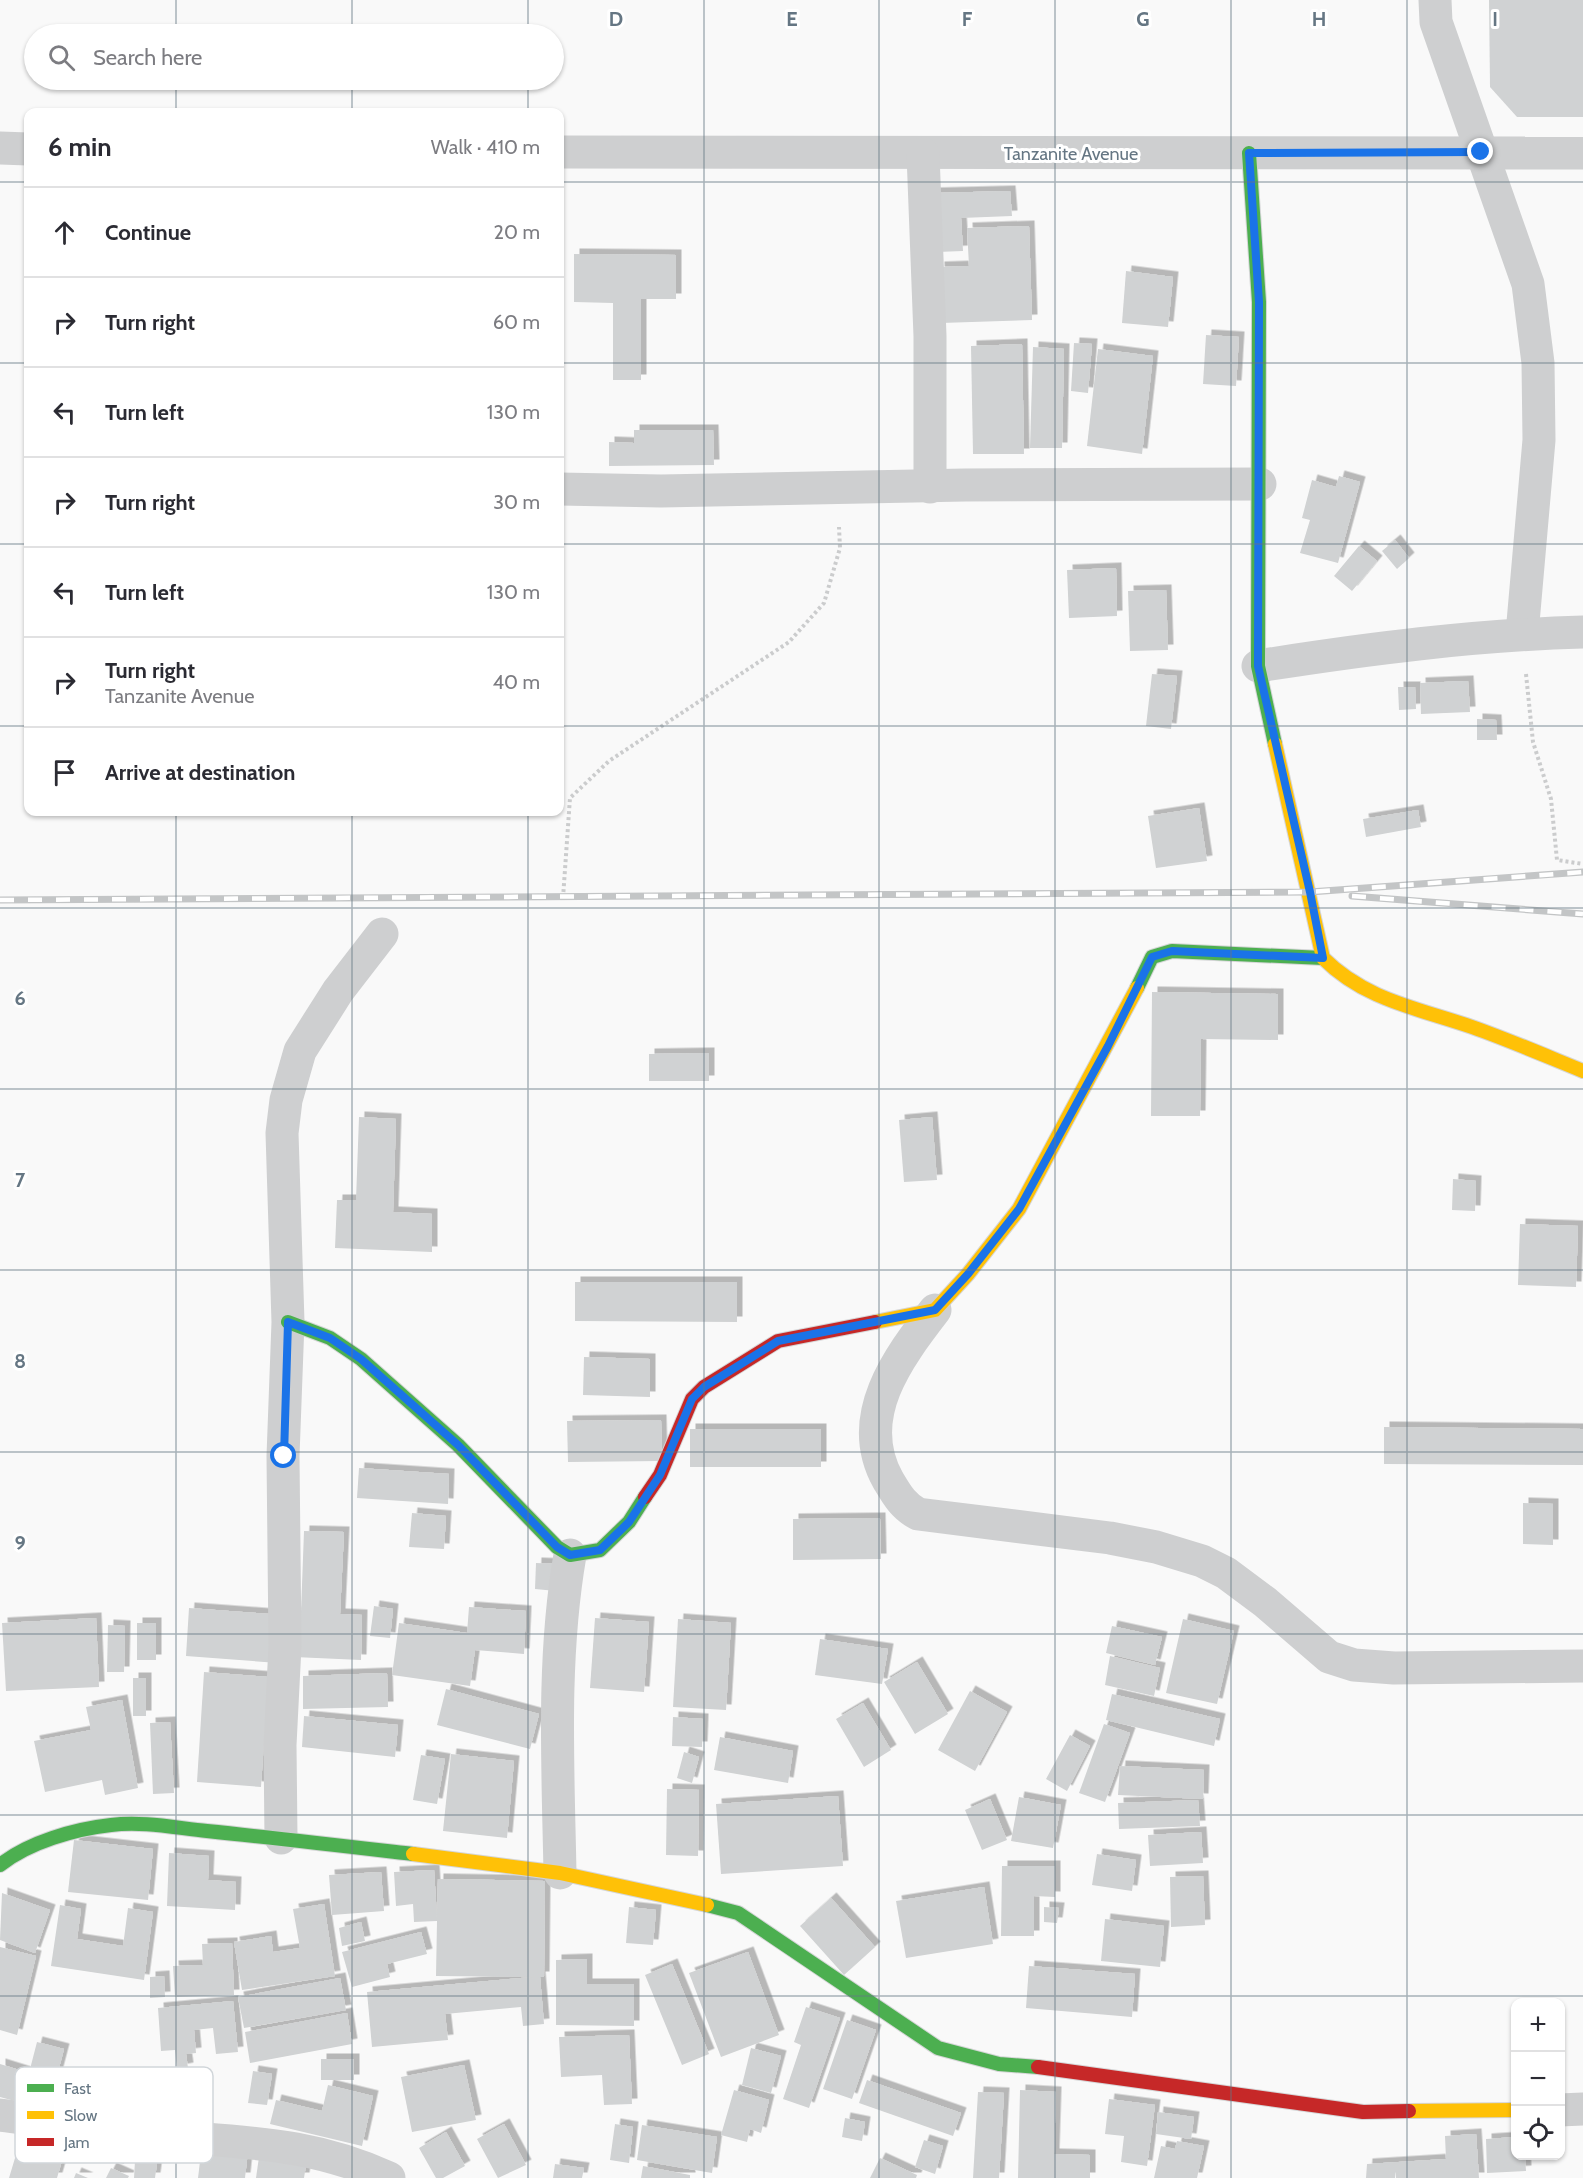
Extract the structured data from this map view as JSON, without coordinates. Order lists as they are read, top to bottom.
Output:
{
  "streets": {
    "street": ["Tanzanite Avenue"]
  },
  "legend": ["Fast", "Slow", "Jam"],
  "page": {
    "search": "Search here",
    "heading": ["6 min", "Walk · 410 m"],
    "list": [
      ["Continue", "20 m"],
      ["Turn right", "60 m"],
      ["Turn left", "130 m"],
      ["Turn right", "30 m"],
      ["Turn left", "130 m"],
      ["Turn right", "Tanzanite Avenue", "40 m"],
      "Arrive at destination"
    ],
    "map_buttons": ["+", "−"]
  },
  "grid": {
    "columns": [
      "D",
      "E",
      "F",
      "G",
      "H",
      "I"
    ],
    "rows": [
      "6",
      "7",
      "8",
      "9"
    ]
  }
}
